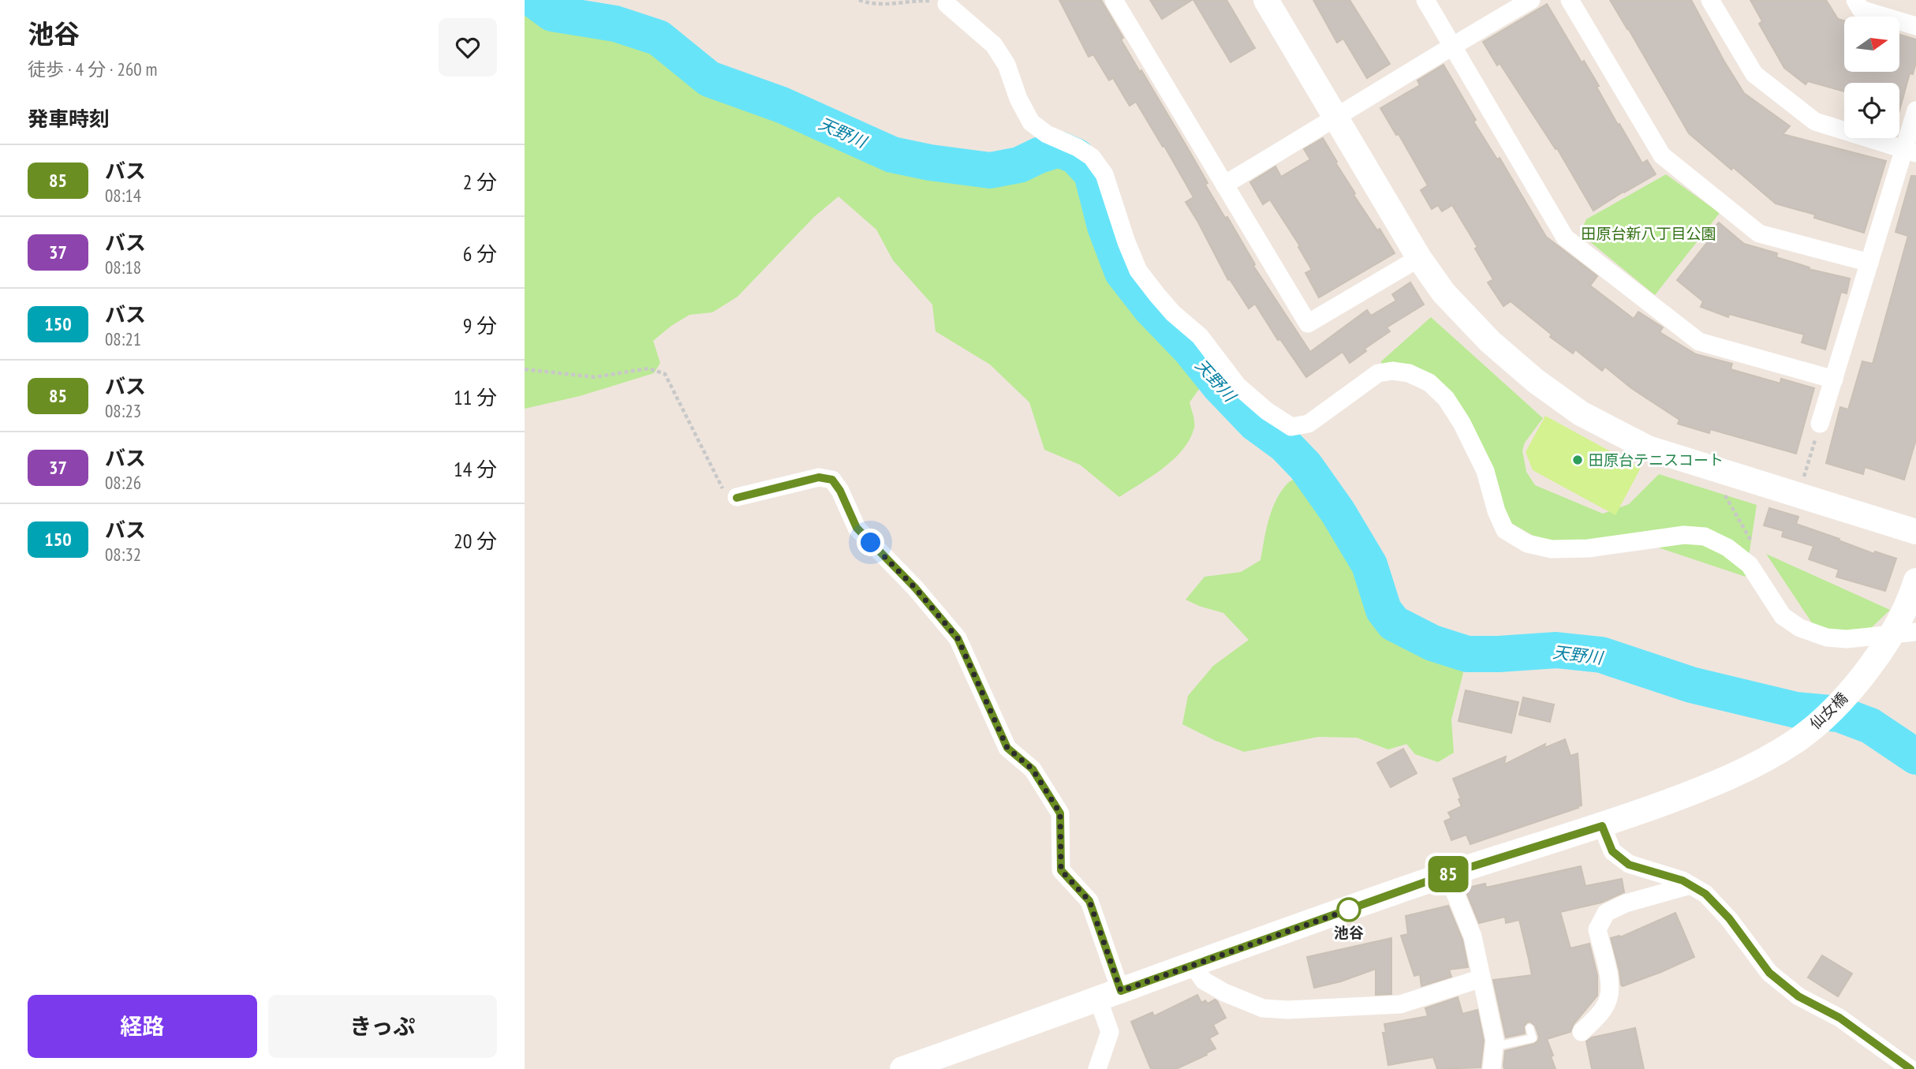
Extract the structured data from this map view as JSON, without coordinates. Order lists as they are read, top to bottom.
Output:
{
  "streets": {
    "street": ["仙女橋"]
  },
  "water": ["天野川"],
  "parks": ["田原台新八丁目公園"],
  "places": ["田原台テニスコート", "池谷"],
  "lines": ["bus line 85"],
  "north": "right",
  "page": {
    "heading": [
      ["池谷", "徒歩 · 4 分 · 260 m"],
      "発車時刻"
    ],
    "on_map": "85",
    "list": [
      {
        "mark": "85",
        "name": "バス",
        "note": "08:14",
        "value": "2 分"
      },
      {
        "mark": "37",
        "name": "バス",
        "note": "08:18",
        "value": "6 分"
      },
      {
        "mark": "150",
        "name": "バス",
        "note": "08:21",
        "value": "9 分"
      },
      {
        "mark": "85",
        "name": "バス",
        "note": "08:23",
        "value": "11 分"
      },
      {
        "mark": "37",
        "name": "バス",
        "note": "08:26",
        "value": "14 分"
      },
      {
        "mark": "150",
        "name": "バス",
        "note": "08:32",
        "value": "20 分"
      }
    ],
    "buttons": ["経路", "きっぷ"]
  }
}
